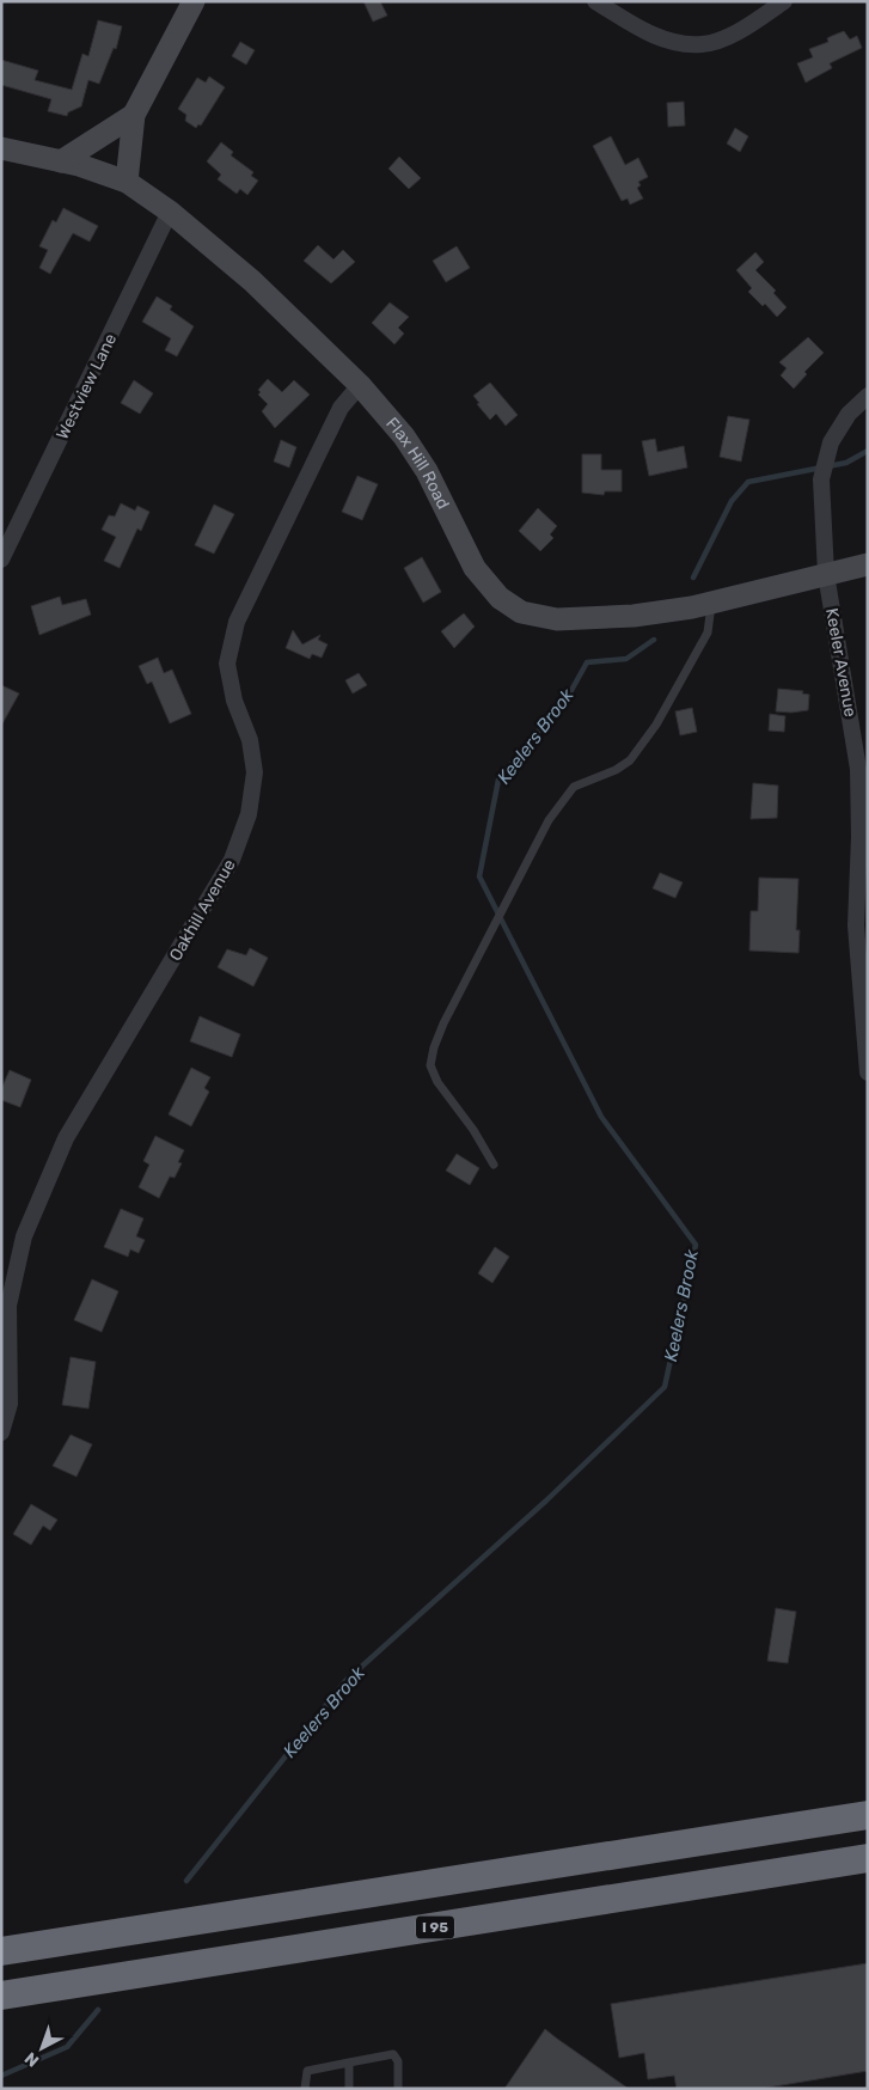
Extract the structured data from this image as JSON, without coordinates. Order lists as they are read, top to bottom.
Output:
{
  "streets": {
    "highway": ["I 95"],
    "main road": ["Flax Hill Road"],
    "street": ["Westview Lane", "Keeler Avenue", "Oakhill Avenue"]
  },
  "crossings": [
    ["Westview Lane", "Flax Hill Road"],
    ["Flax Hill Road", "Keeler Avenue"],
    ["Flax Hill Road", "Oakhill Avenue"]
  ],
  "water": ["Keelers Brook"],
  "north": "bottom left"
}
